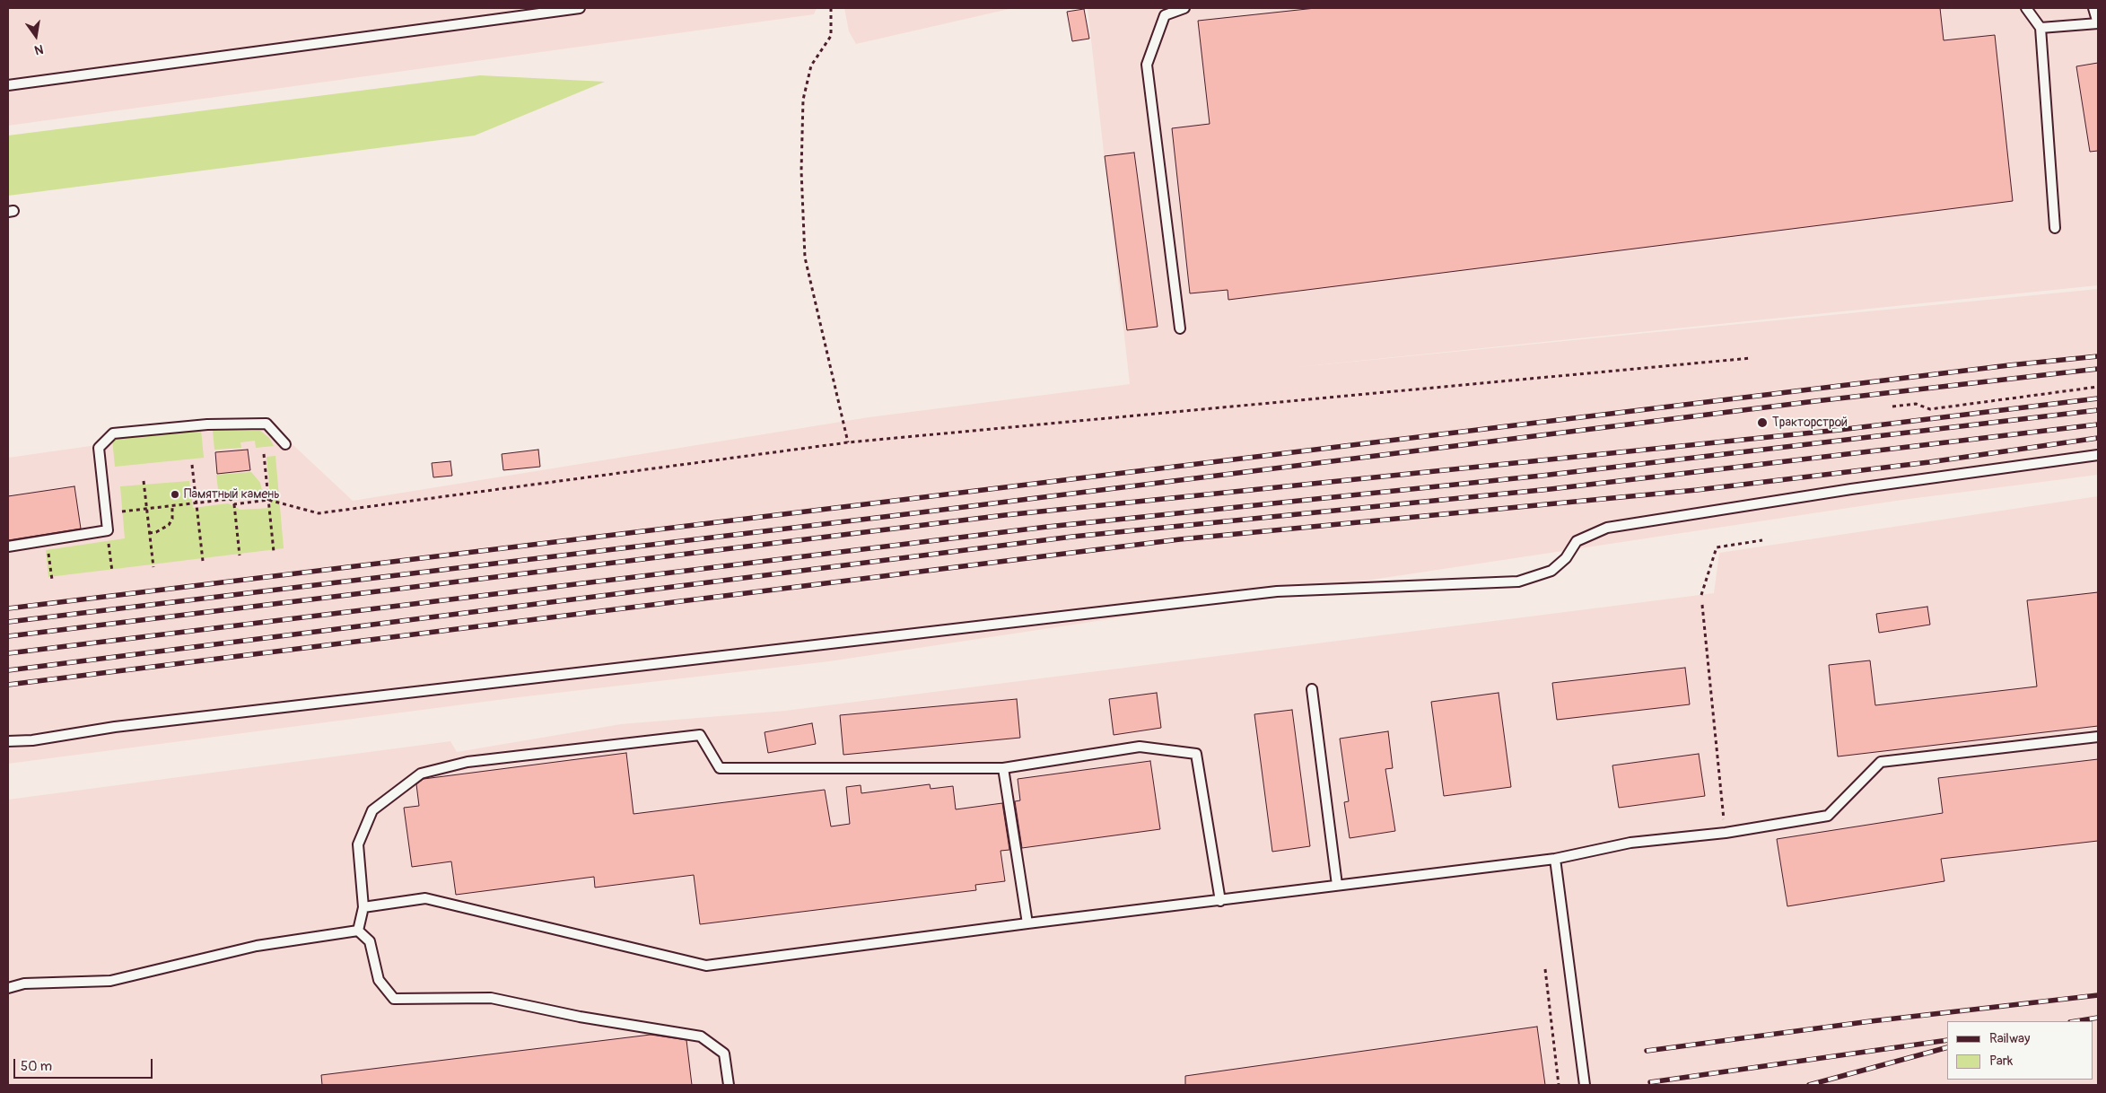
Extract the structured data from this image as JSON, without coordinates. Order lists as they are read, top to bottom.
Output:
{
  "places": ["Тракторстрой", "Памятный камень"],
  "legend": ["Railway", "Park"],
  "scale_bar": "50 m",
  "north": "bottom"
}
